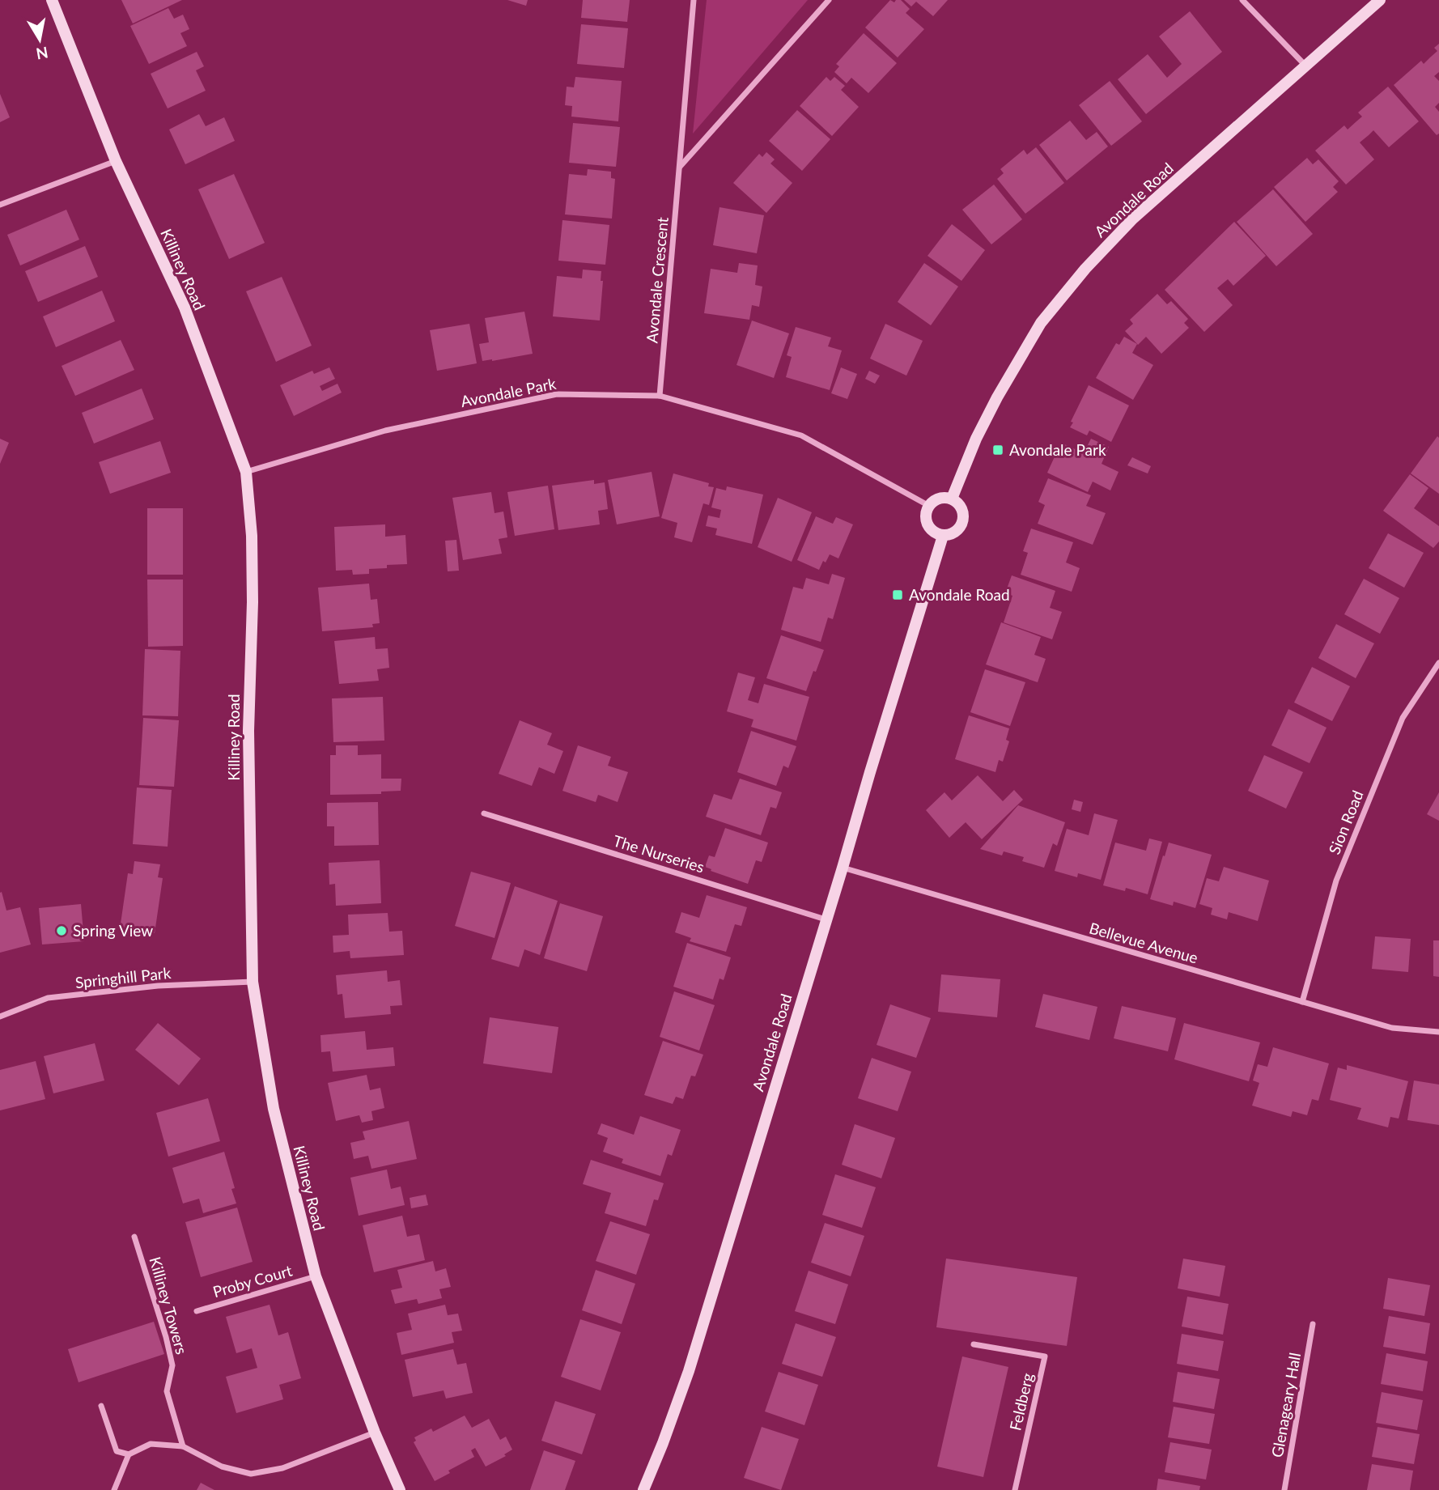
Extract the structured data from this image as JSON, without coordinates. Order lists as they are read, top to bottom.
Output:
{
  "streets": {
    "street": [
      "Avondale Road",
      "Killiney Road",
      "Avondale Crescent",
      "Avondale Park",
      "Sion Road",
      "The Nurseries",
      "Bellevue Avenue",
      "Springhill Park",
      "Proby Court",
      "Killiney Towers",
      "Feldberg",
      "Glenageary Hall"
    ]
  },
  "crossings": [
    ["Avondale Road", "Avondale Park"],
    ["Avondale Road", "The Nurseries"],
    ["Avondale Road", "Bellevue Avenue"],
    ["Killiney Road", "Avondale Park"],
    ["Killiney Road", "Springhill Park"],
    ["Killiney Road", "Proby Court"],
    ["Avondale Crescent", "Avondale Park"],
    ["Sion Road", "Bellevue Avenue"]
  ],
  "places": {
    "transit": ["Avondale Park", "Avondale Road"],
    "other": ["Spring View"]
  },
  "north": "bottom"
}
